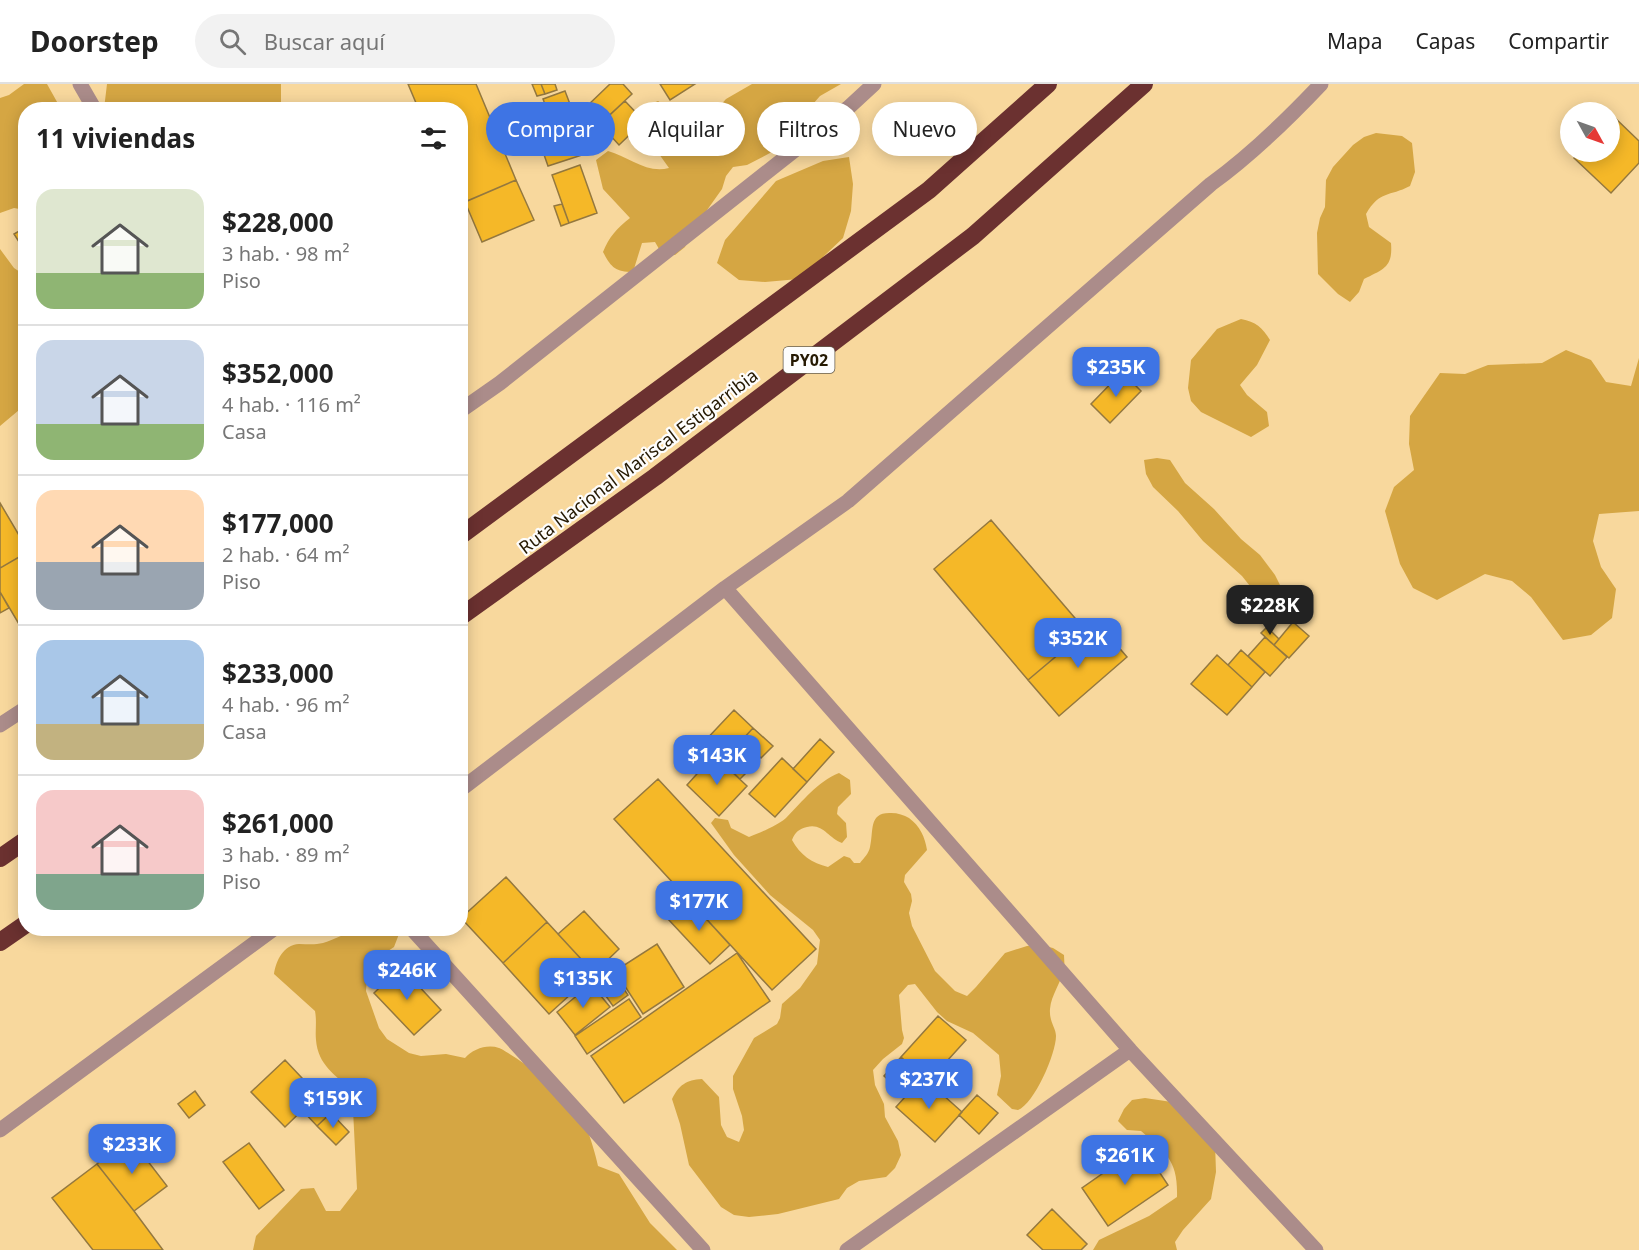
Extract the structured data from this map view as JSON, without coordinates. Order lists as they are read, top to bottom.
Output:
{
  "streets": {
    "highway": ["PY02", "Ruta Nacional Mariscal Estigarribia"]
  },
  "north": "bottom right",
  "page": {
    "header": "Doorstep",
    "search": "Buscar aquí",
    "nav": ["Mapa", "Capas", "Compartir"],
    "chip": [
      "Comprar",
      "Alquilar",
      "Filtros",
      "Nuevo"
    ],
    "heading": "11 viviendas",
    "list": [
      {
        "name": "$228,000",
        "note": "3 hab. · 98 m² · Piso"
      },
      {
        "name": "$352,000",
        "note": "4 hab. · 116 m² · Casa"
      },
      {
        "name": "$177,000",
        "note": "2 hab. · 64 m² · Piso"
      },
      {
        "name": "$233,000",
        "note": "4 hab. · 96 m² · Casa"
      },
      {
        "name": "$261,000",
        "note": "3 hab. · 89 m² · Piso"
      }
    ],
    "price": [
      "$235K",
      "$228K",
      "$352K",
      "$143K",
      "$177K",
      "$246K",
      "$135K",
      "$237K",
      "$159K",
      "$233K",
      "$261K"
    ]
  }
}
